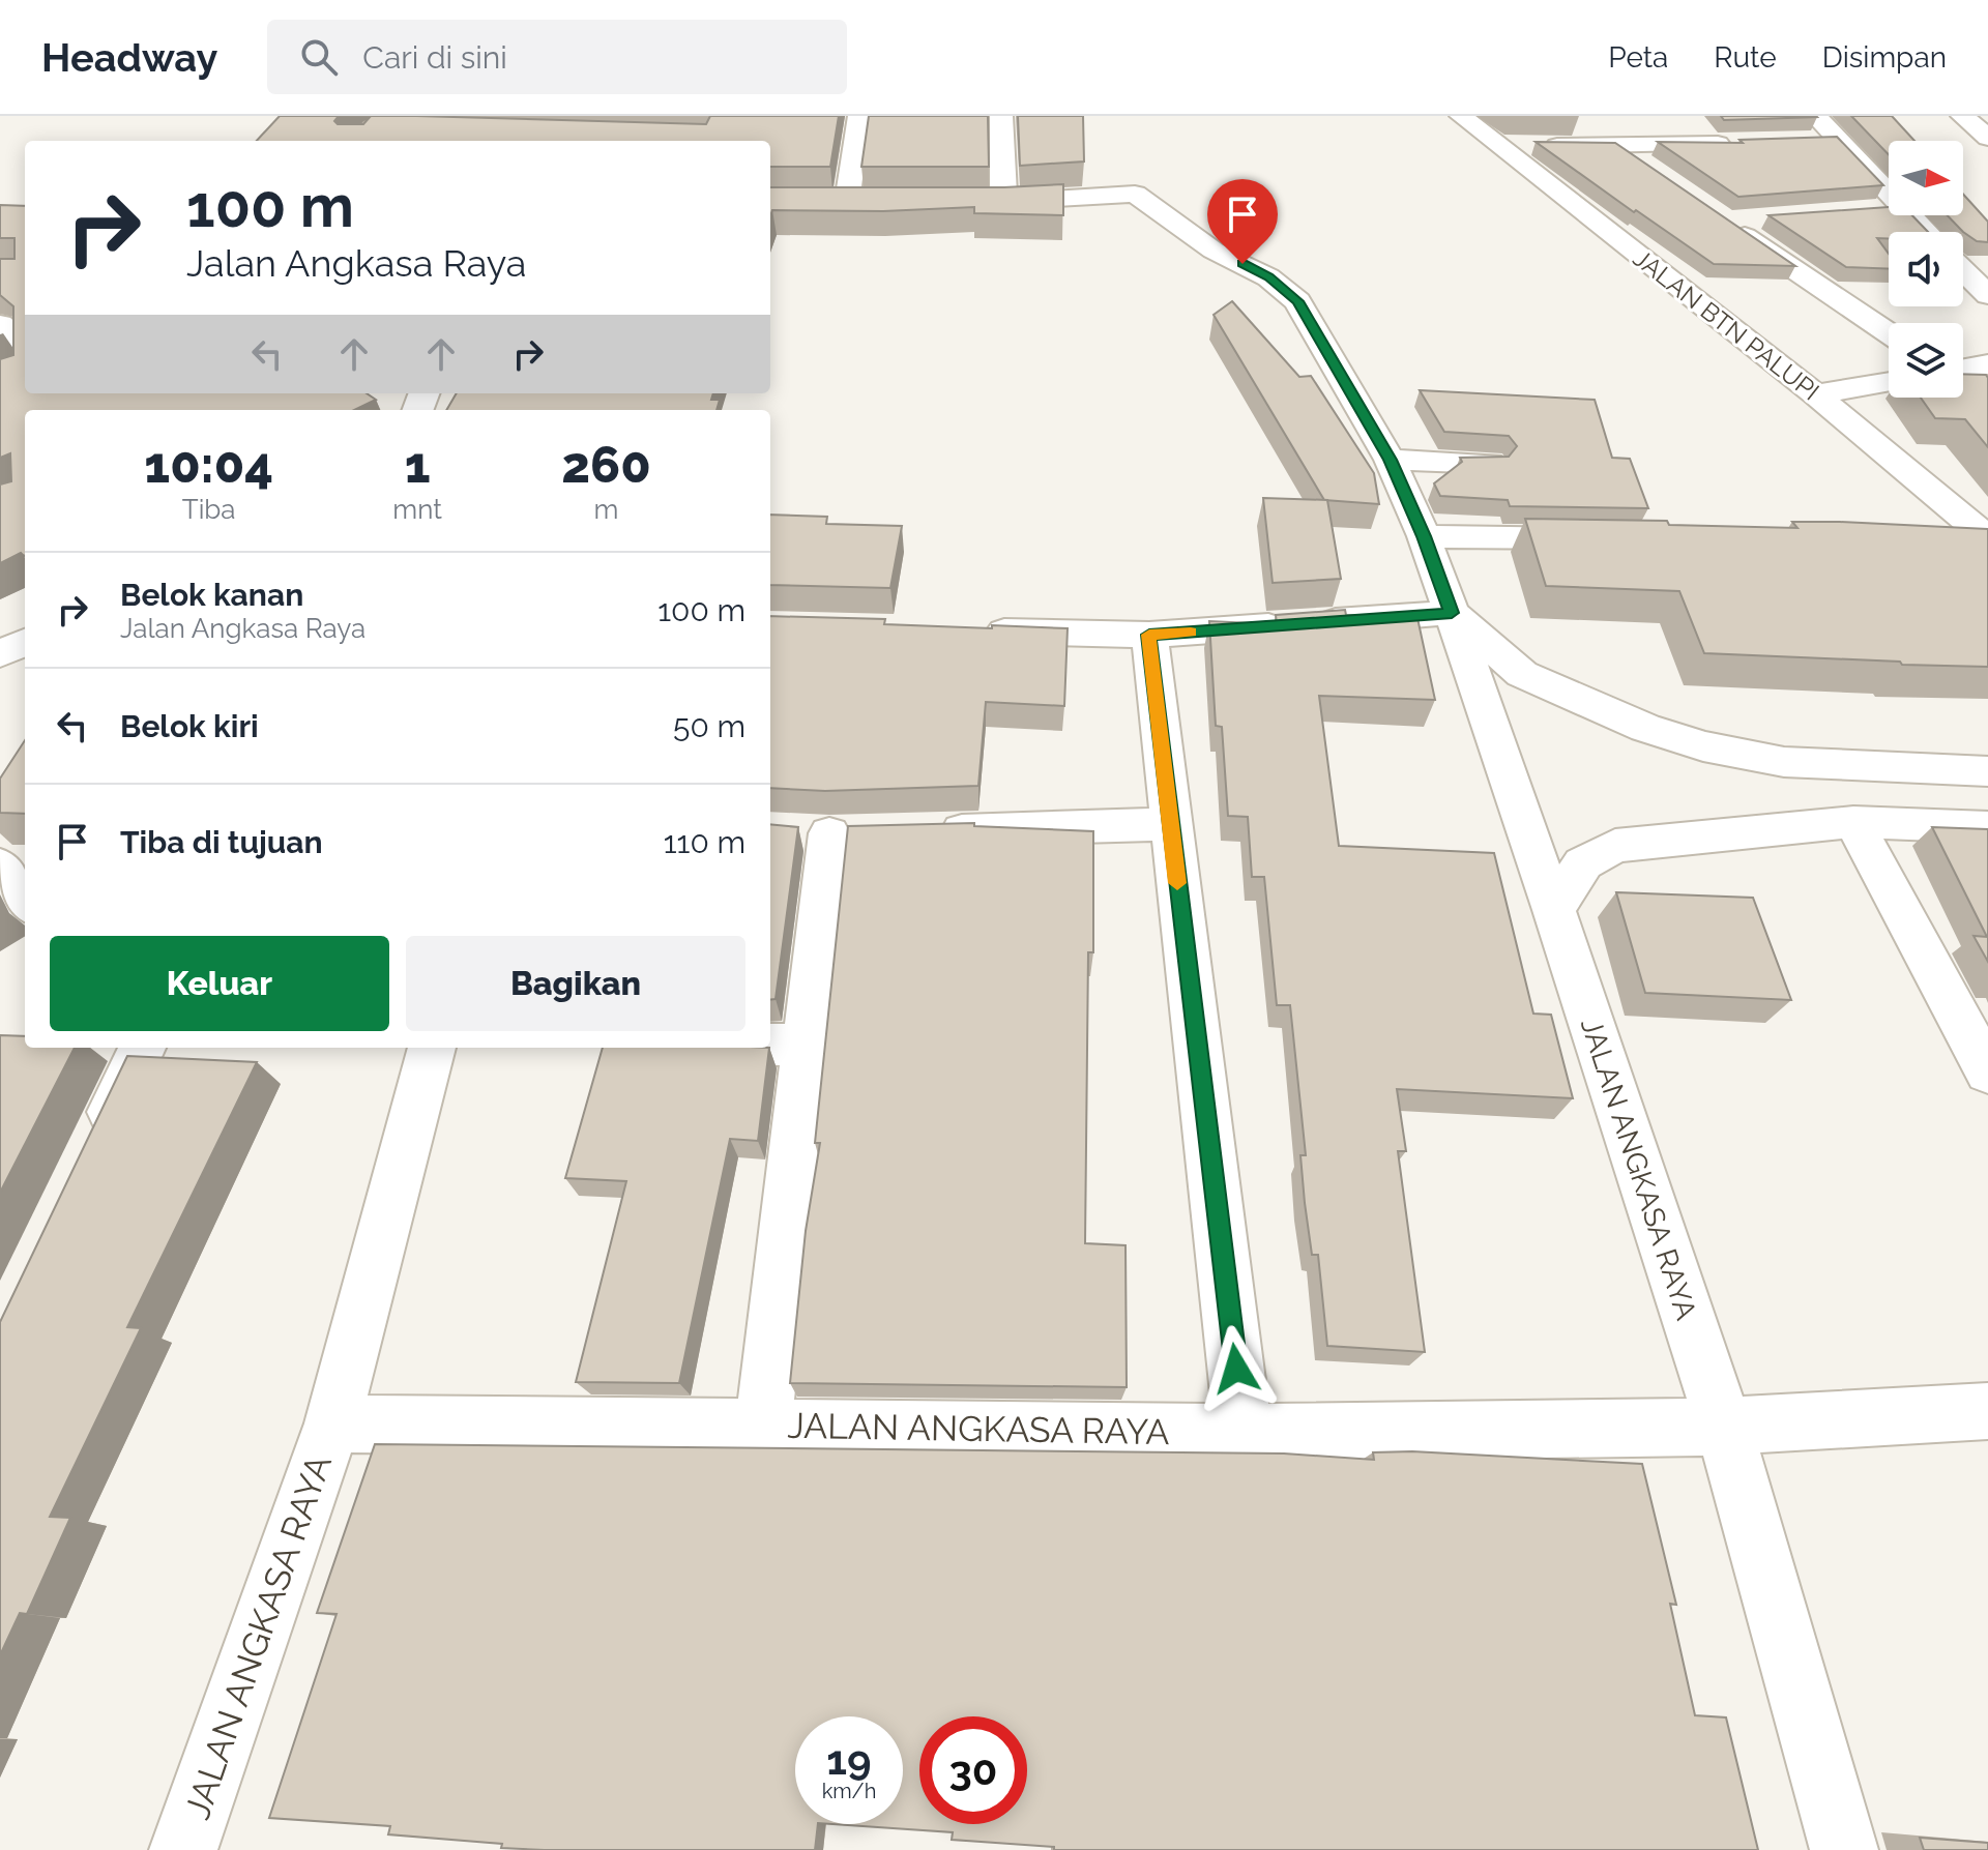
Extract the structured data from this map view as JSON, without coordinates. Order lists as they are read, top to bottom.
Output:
{
  "streets": {
    "street": ["JALAN BTN PALUPI", "JALAN ANGKASA RAYA"]
  },
  "north": "right",
  "page": {
    "header": "Headway",
    "search": "Cari di sini",
    "nav": ["Peta", "Rute", "Disimpan"],
    "turn": ["100 m", "Jalan Angkasa Raya"],
    "eta": [
      "10:04",
      "Tiba",
      "1",
      "mnt",
      "260",
      "m"
    ],
    "list": [
      {
        "name": "Belok kanan",
        "note": "Jalan Angkasa Raya",
        "value": "100 m"
      },
      {
        "name": "Belok kiri",
        "value": "50 m"
      },
      {
        "name": "Tiba di tujuan",
        "value": "110 m"
      }
    ],
    "buttons": ["Keluar", "Bagikan"],
    "speed": "19 km/h",
    "limit": "30"
  }
}
